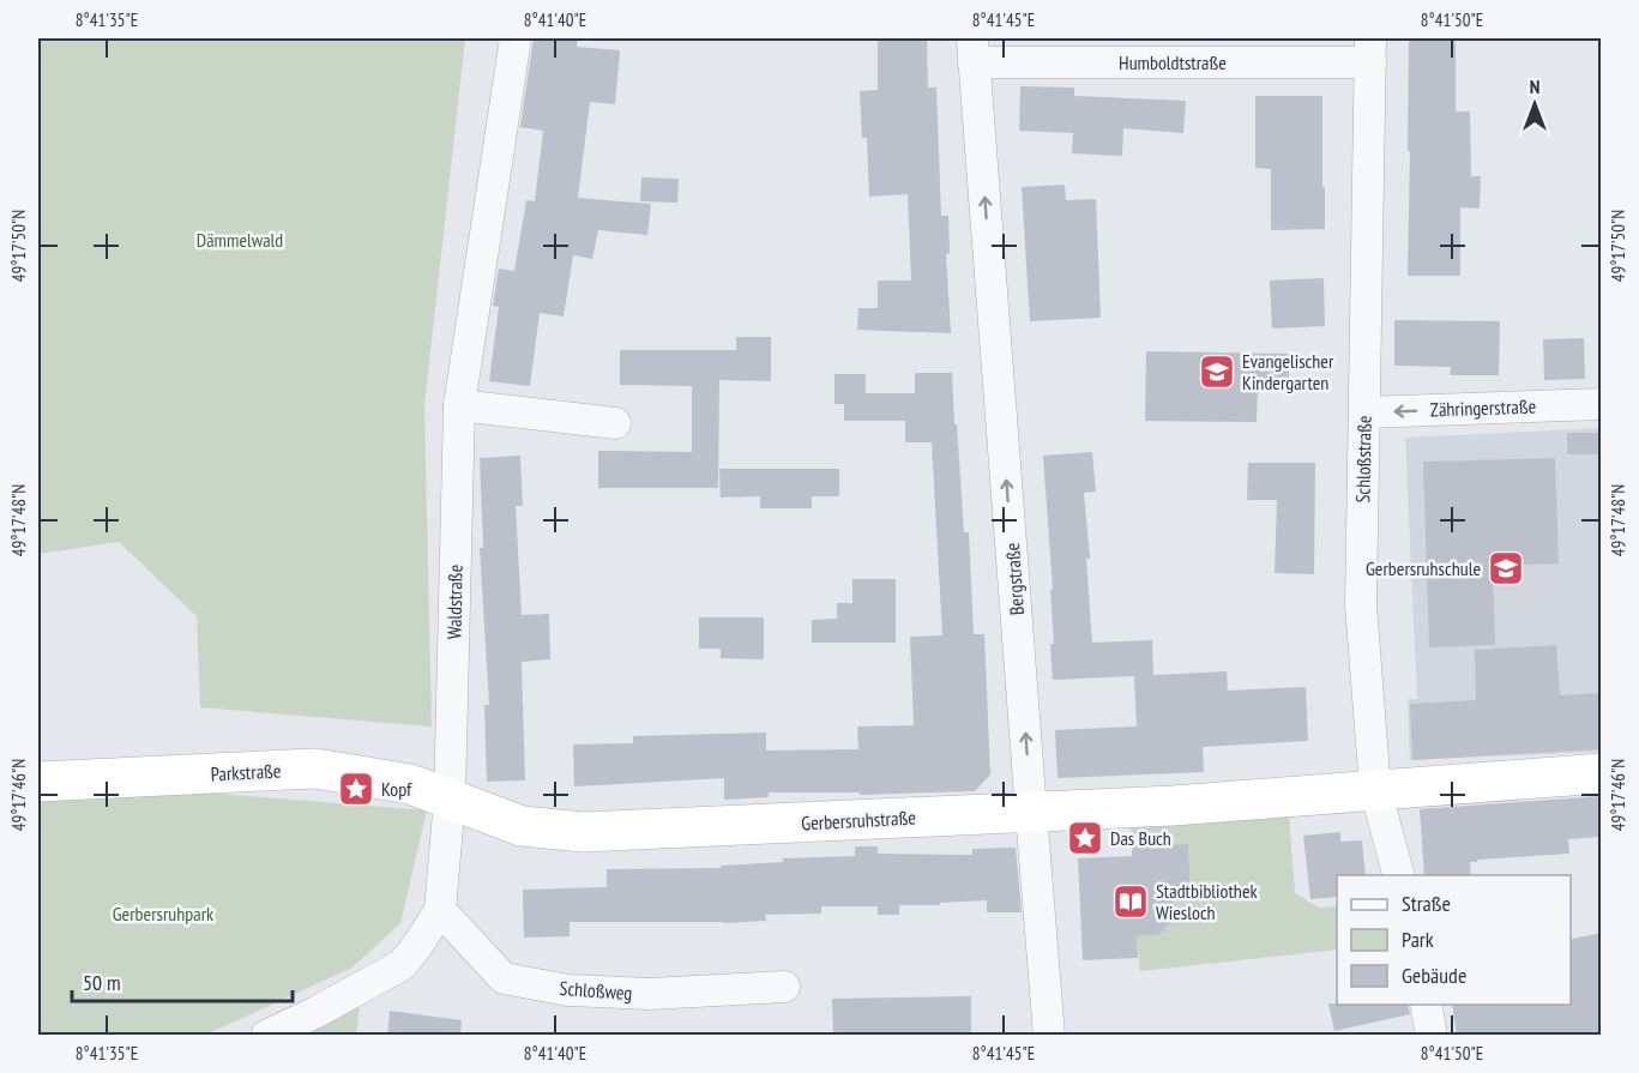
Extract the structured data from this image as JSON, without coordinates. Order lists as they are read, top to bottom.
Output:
{
  "streets": {
    "street": [
      "Humboldtstraße",
      "Zähringerstraße",
      "Schloßstraße",
      "Bergstraße",
      "Waldstraße",
      "Parkstraße",
      "Gerbersruhstraße",
      "Schloßweg"
    ]
  },
  "crossings": [
    ["Humboldtstraße", "Schloßstraße"],
    ["Humboldtstraße", "Bergstraße"],
    ["Zähringerstraße", "Schloßstraße"],
    ["Schloßstraße", "Gerbersruhstraße"],
    ["Bergstraße", "Gerbersruhstraße"],
    ["Waldstraße", "Parkstraße"],
    ["Waldstraße", "Gerbersruhstraße"],
    ["Parkstraße", "Gerbersruhstraße"]
  ],
  "one_way": ["Zähringerstraße", "Bergstraße"],
  "parks": ["Dämmelwald", "Gerbersruhpark"],
  "places": {
    "school or university": ["Evangelischer Kindergarten", "Gerbersruhschule"],
    "place": ["Kopf", "Das Buch"],
    "library": ["Stadtbibliothek Wiesloch"]
  },
  "legend": ["Straße", "Park", "Gebäude"],
  "scale_bar": "50 m",
  "north": "top",
  "coordinates": [
    "8°41'35\"E",
    "8°41'40\"E",
    "8°41'45\"E",
    "8°41'50\"E",
    "49°17'50\"N",
    "49°17'48\"N",
    "49°17'46\"N"
  ]
}
